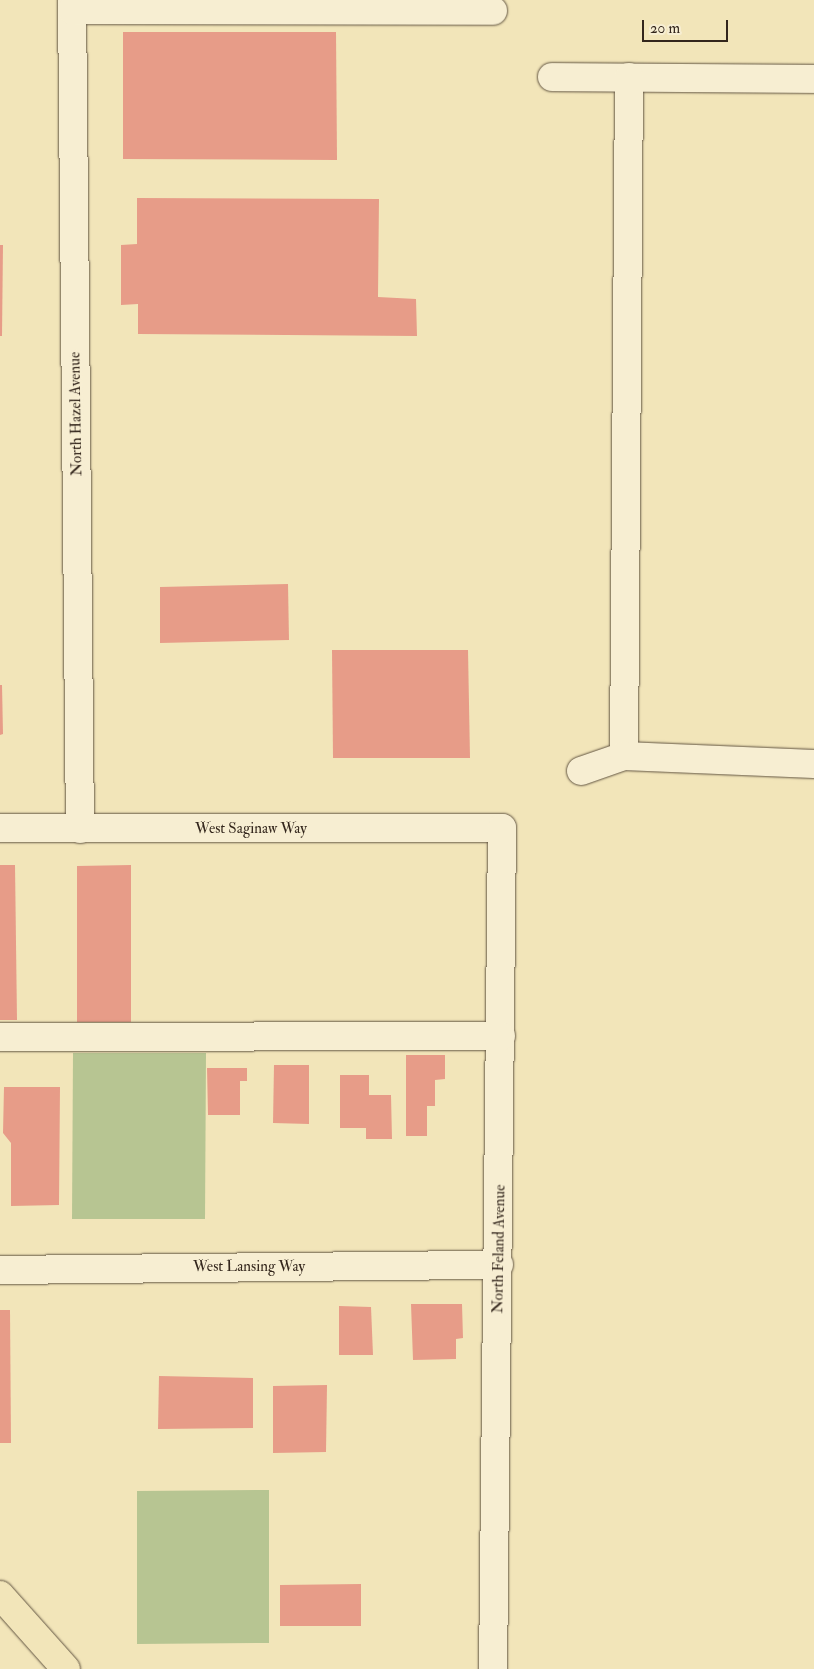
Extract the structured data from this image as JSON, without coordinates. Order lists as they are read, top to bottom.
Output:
{
  "streets": {
    "street": [
      "North Hazel Avenue",
      "West Saginaw Way",
      "North Feland Avenue",
      "West Lansing Way"
    ]
  },
  "crossings": [
    ["North Hazel Avenue", "West Saginaw Way"],
    ["West Saginaw Way", "North Feland Avenue"],
    ["North Feland Avenue", "West Lansing Way"]
  ],
  "scale_bar": "20 m"
}
